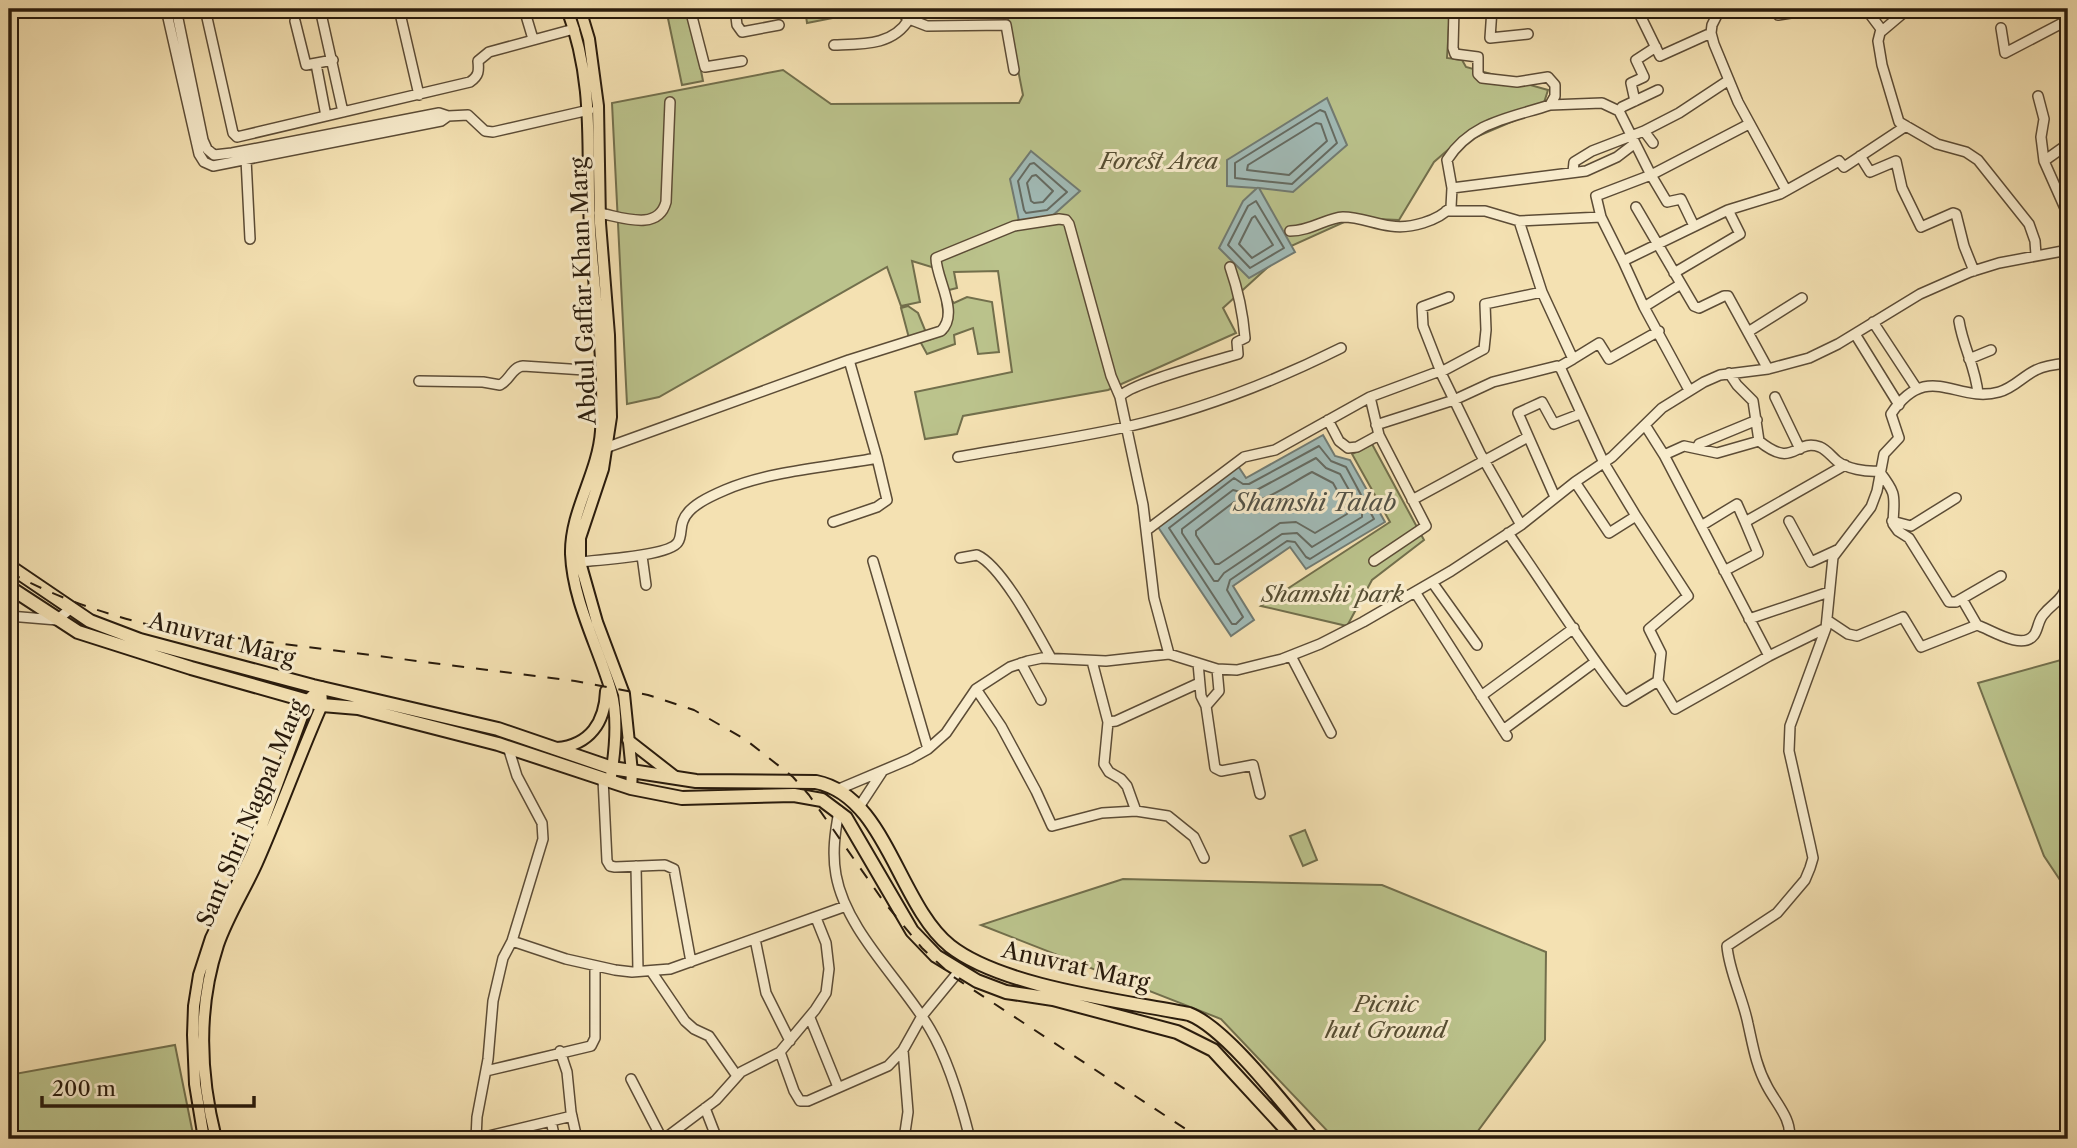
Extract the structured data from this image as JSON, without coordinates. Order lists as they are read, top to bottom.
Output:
{
  "streets": {
    "highway": ["Anuvrat Marg"],
    "main road": ["Abdul Gaffar Khan Marg", "Sant Shri Nagpal Marg"]
  },
  "crossings": [
    ["Abdul Gaffar Khan Marg", "Anuvrat Marg"],
    ["Anuvrat Marg", "Sant Shri Nagpal Marg"]
  ],
  "water": ["Shamshi Talab"],
  "parks": ["Forest Area", "Shamshi park", "Picnic hut Ground"],
  "scale_bar": "200 m"
}
